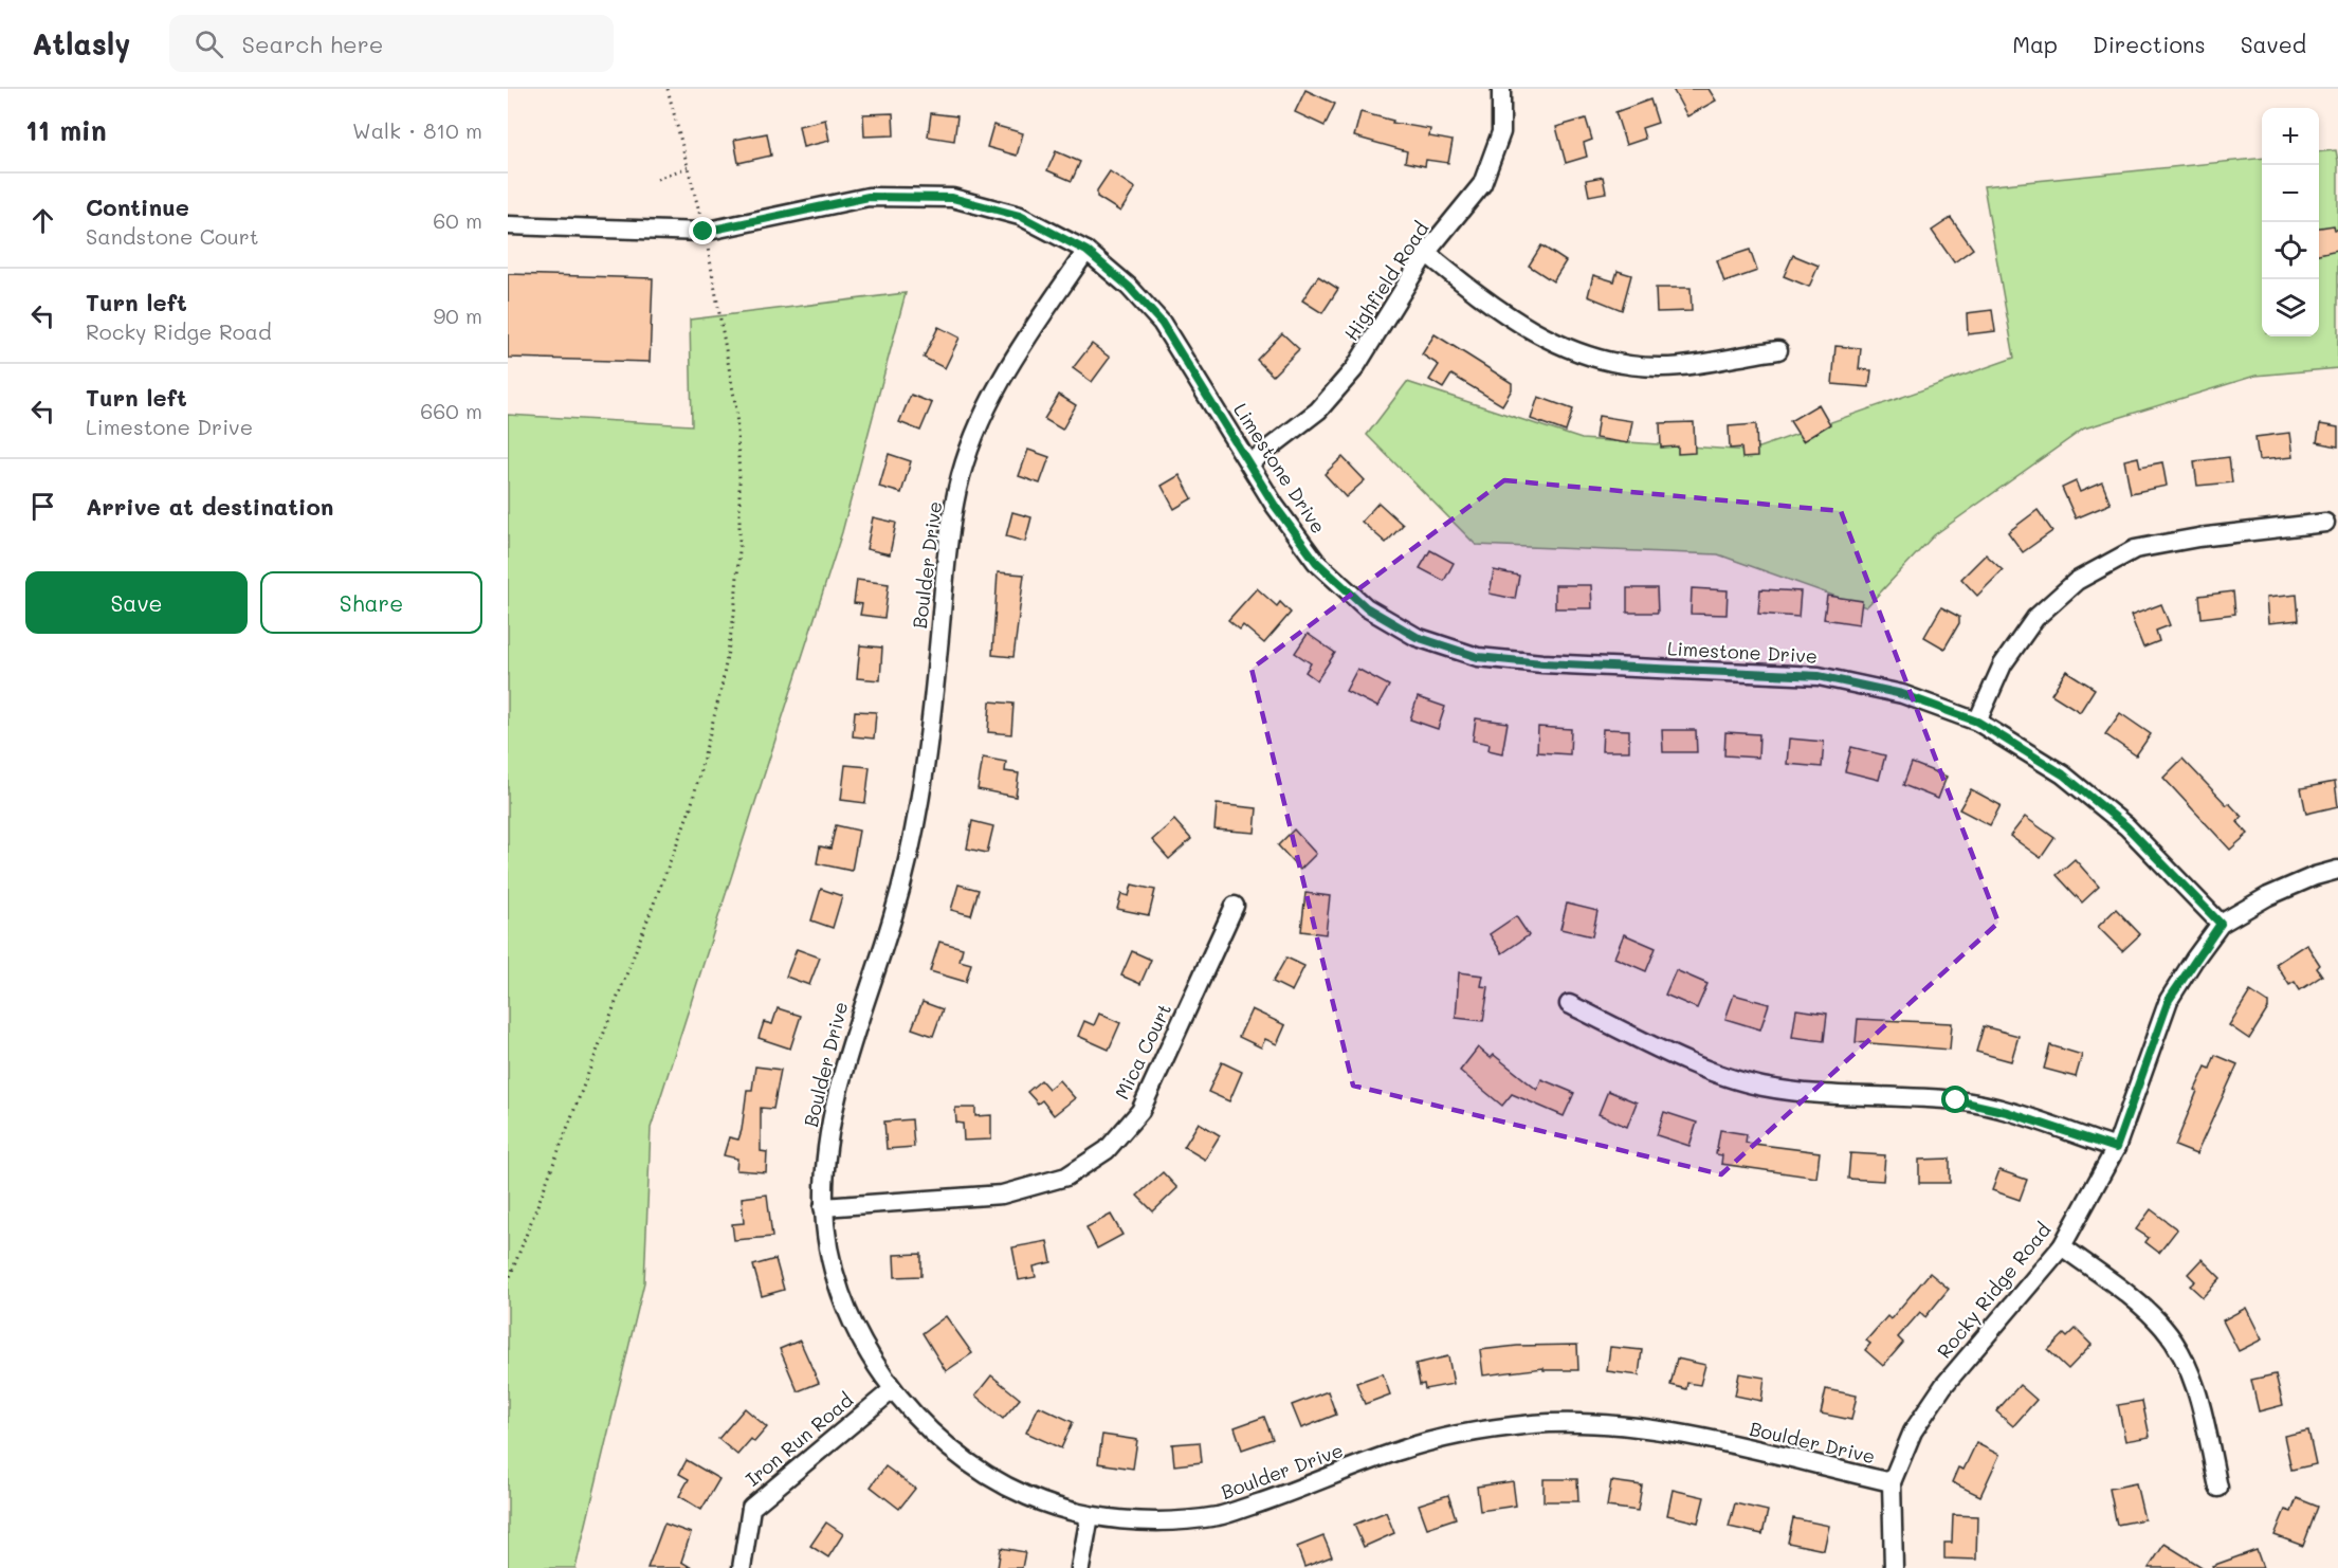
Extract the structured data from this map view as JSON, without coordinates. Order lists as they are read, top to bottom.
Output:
{
  "streets": {
    "street": [
      "Highfield Road",
      "Limestone Drive",
      "Boulder Drive",
      "Mica Court",
      "Rocky Ridge Road",
      "Iron Run Road"
    ]
  },
  "crossings": [
    ["Highfield Road", "Limestone Drive"],
    ["Limestone Drive", "Boulder Drive"],
    ["Limestone Drive", "Rocky Ridge Road"],
    ["Boulder Drive", "Mica Court"],
    ["Boulder Drive", "Rocky Ridge Road"],
    ["Boulder Drive", "Iron Run Road"]
  ],
  "page": {
    "header": "Atlasly",
    "search": "Search here",
    "nav": ["Map", "Directions", "Saved"],
    "heading": ["11 min", "Walk · 810 m"],
    "map_buttons": ["+", "−"],
    "list": [
      ["Continue", "Sandstone Court", "60 m"],
      ["Turn left", "Rocky Ridge Road", "90 m"],
      ["Turn left", "Limestone Drive", "660 m"],
      "Arrive at destination"
    ],
    "buttons": ["Save", "Share"]
  }
}
